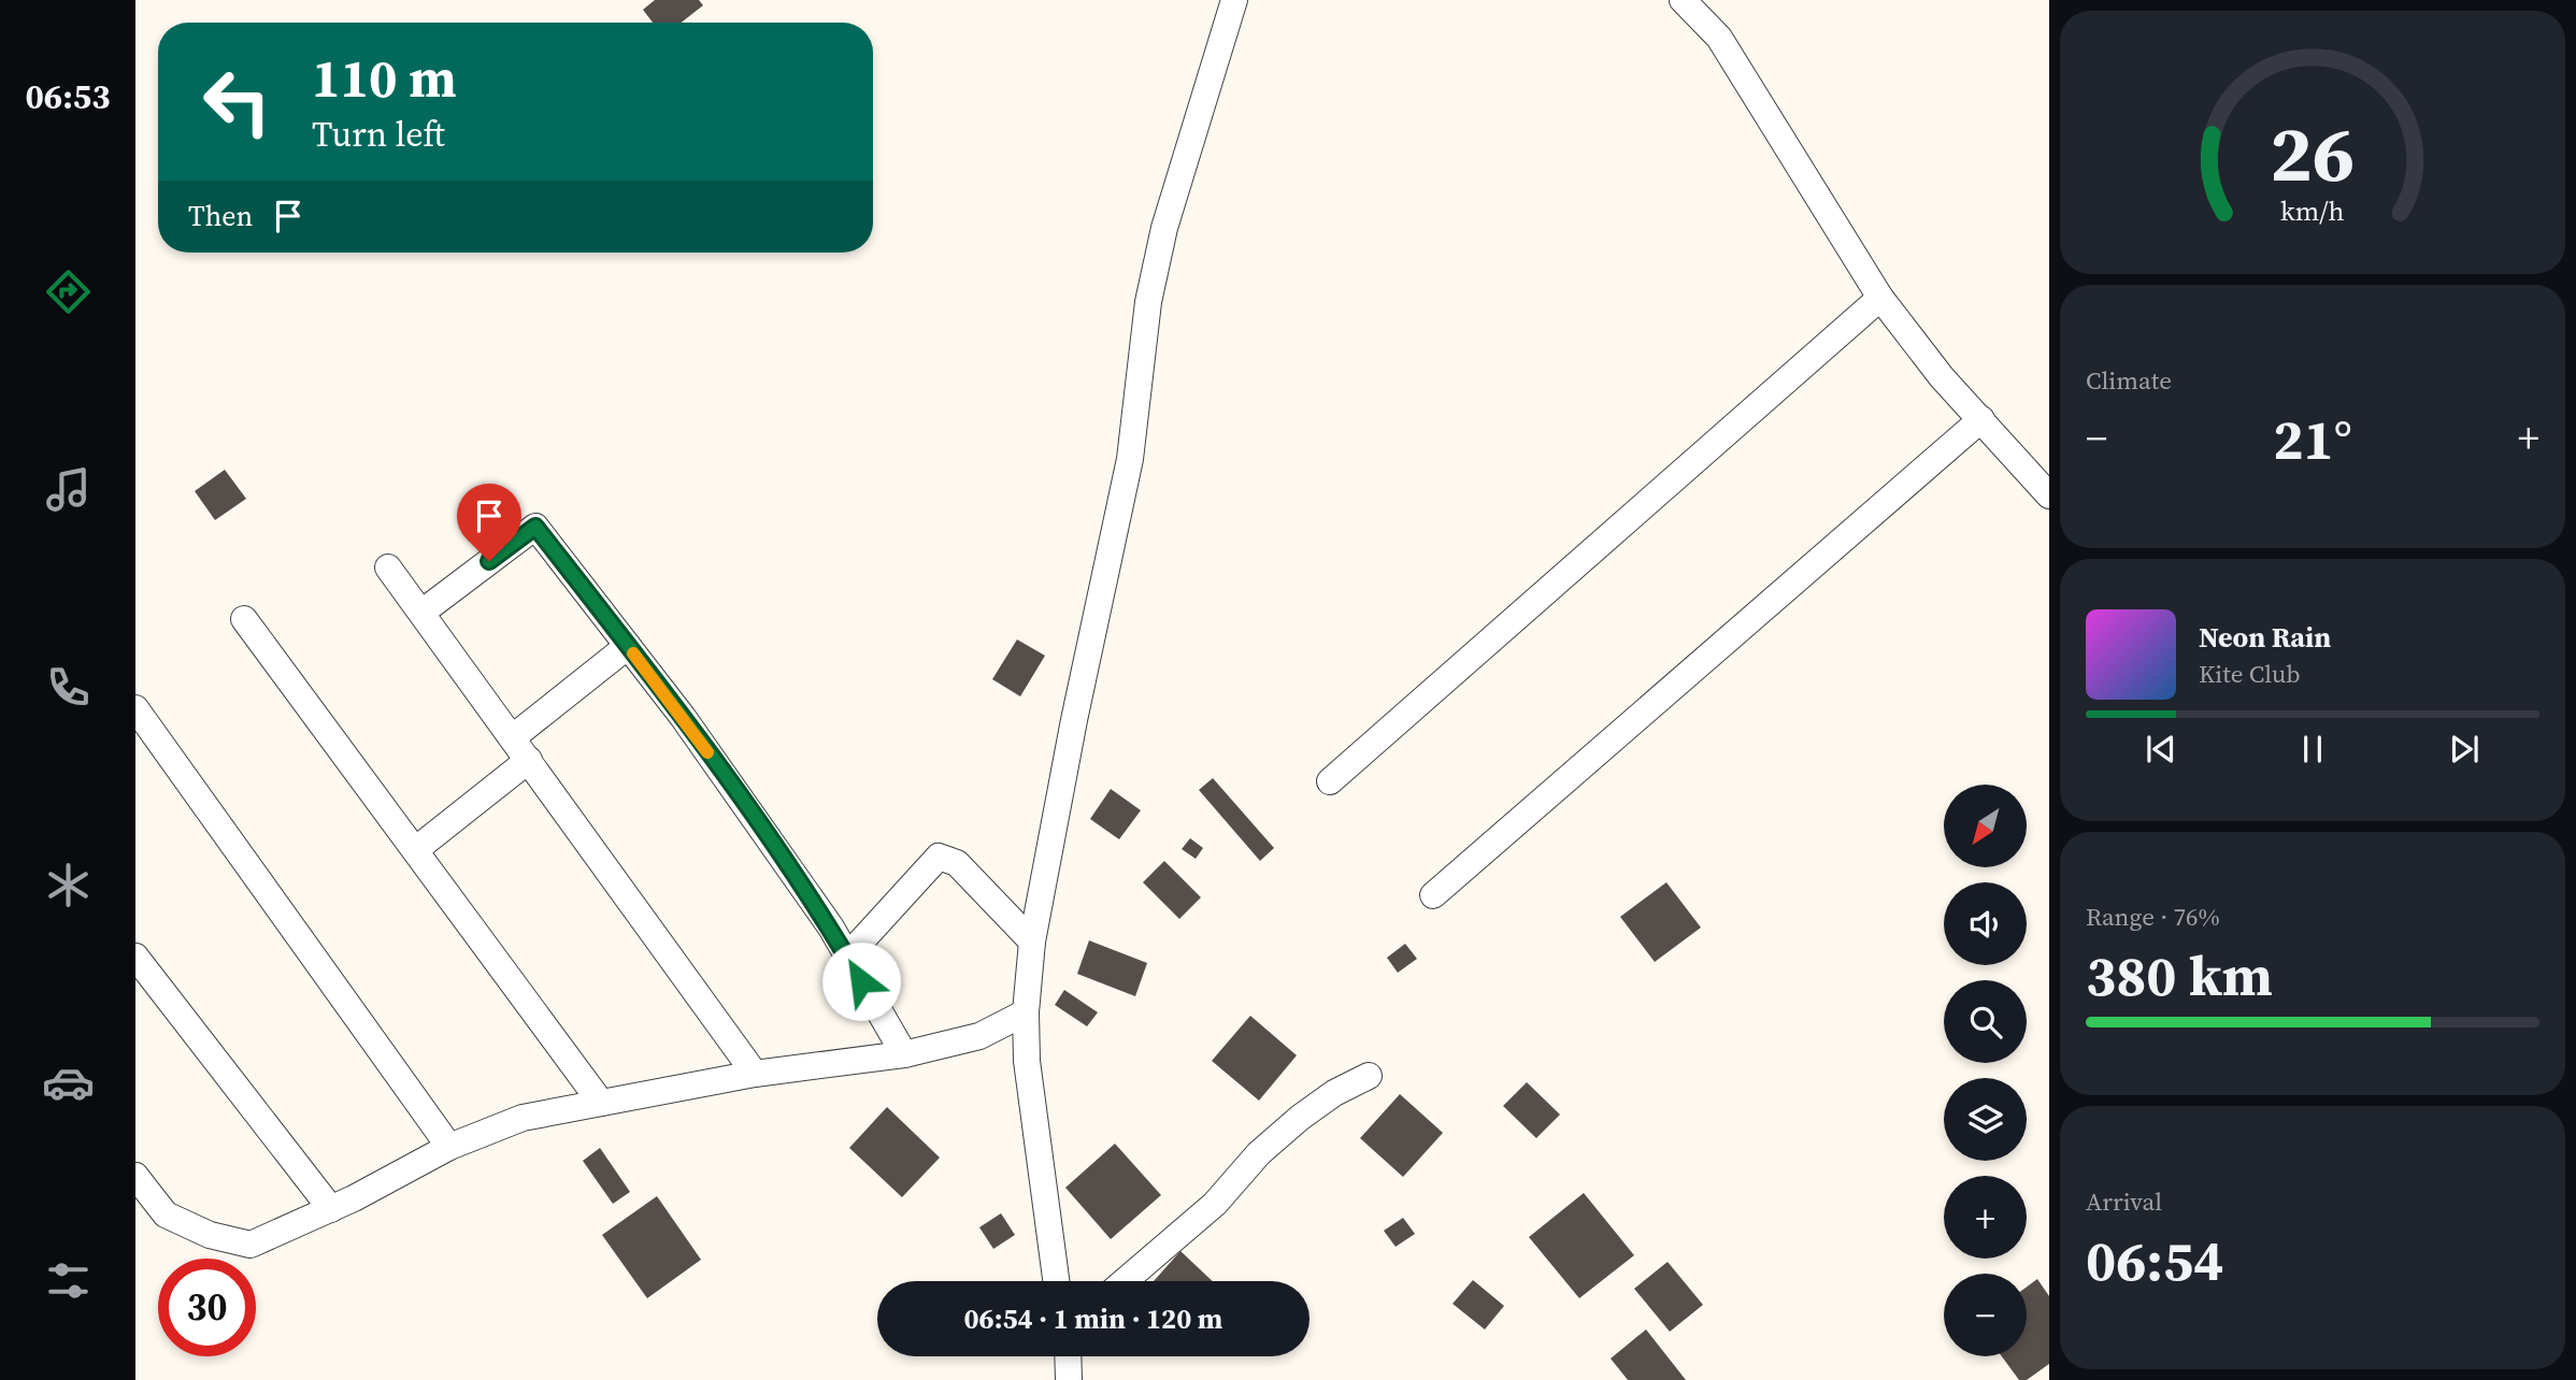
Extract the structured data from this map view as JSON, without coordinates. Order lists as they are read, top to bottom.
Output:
{
  "north": "bottom left",
  "page": {
    "tabs": "06:53",
    "turn": ["110 m", "Turn left"],
    "then": "Then",
    "tile": [
      "Climate",
      ["Range · 76%", "380 km"],
      ["Arrival", "06:54"]
    ],
    "heat": ["−", "21°", "+"],
    "song": ["Neon Rain", "Kite Club"],
    "map_buttons": ["+", "−"],
    "limit": "30",
    "trip": "06:54 · 1 min · 120 m",
    "gauge": ["26", "km/h"]
  }
}
